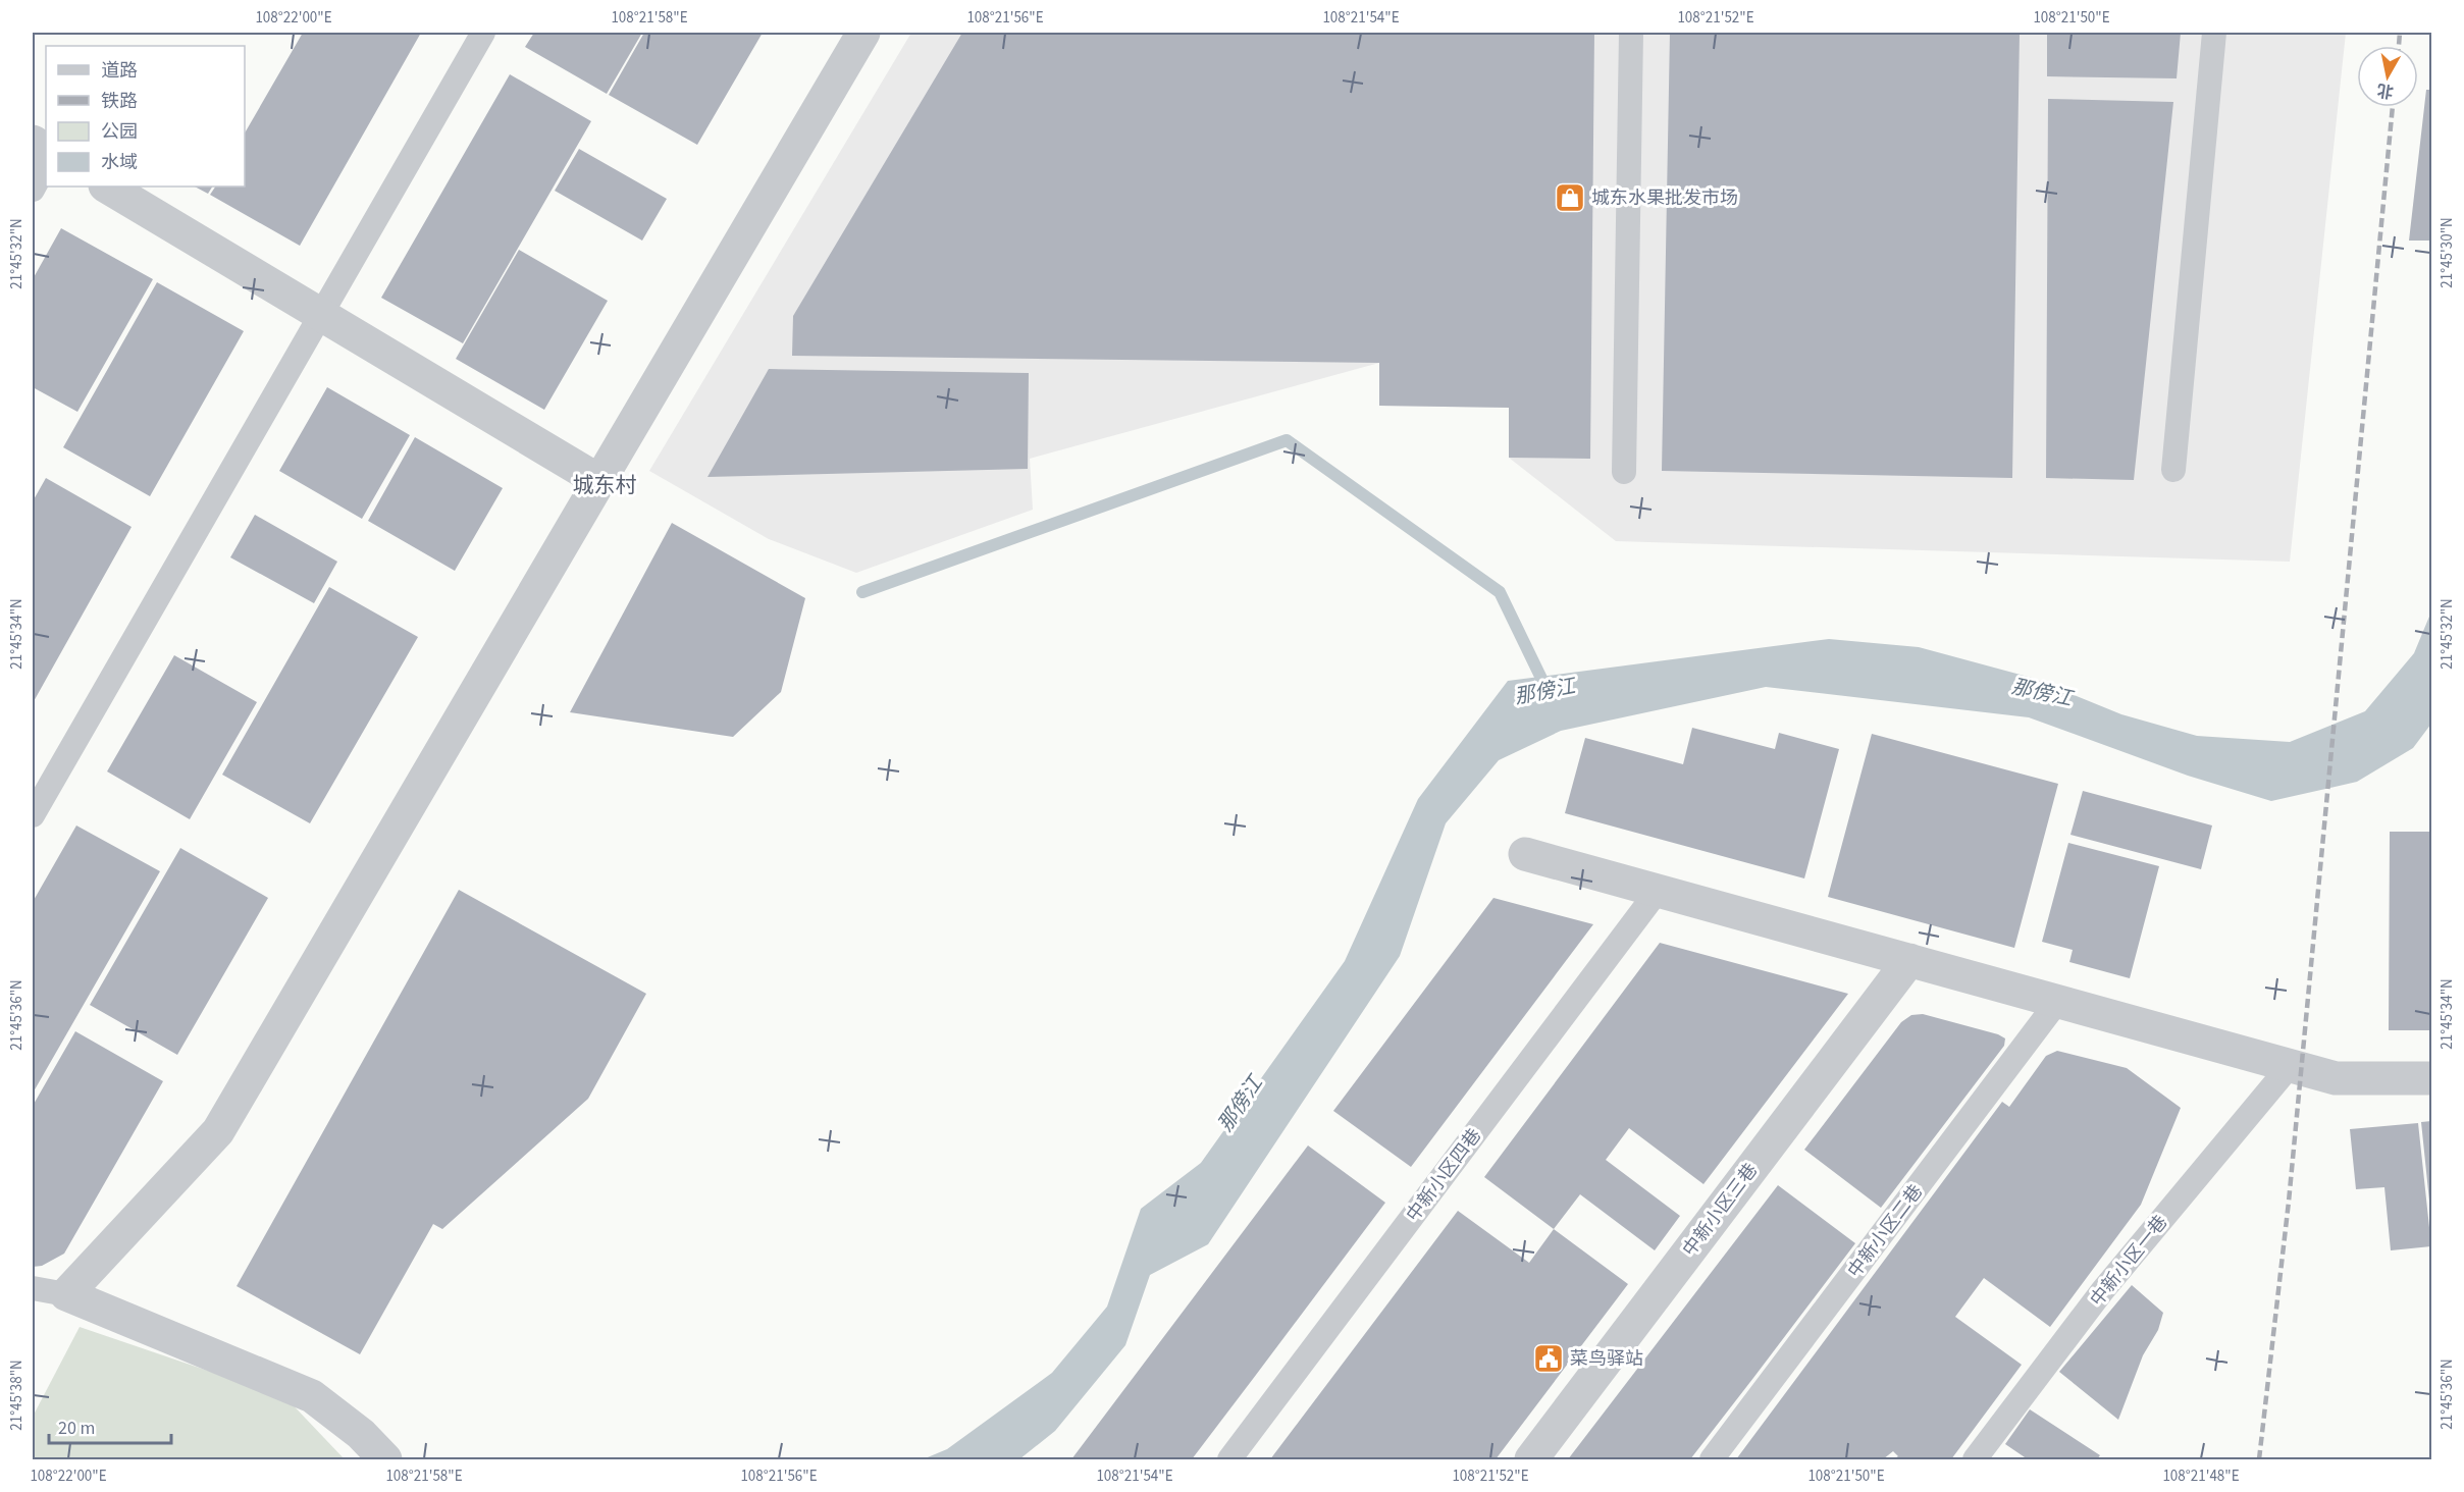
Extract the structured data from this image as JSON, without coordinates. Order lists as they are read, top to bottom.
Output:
{
  "streets": {
    "street": ["中新小区三巷"],
    "lane": ["中新小区四巷", "中新小区二巷", "中新小区一巷"]
  },
  "districts": ["城东村"],
  "water": ["那傍江"],
  "places": {
    "shop": ["城东水果批发市场"],
    "public building": ["菜鸟驿站"]
  },
  "legend": [
    "道路",
    "铁路",
    "公园",
    "水域"
  ],
  "scale_bar": "20 m",
  "north": "bottom",
  "coordinates": [
    "108°22'00\"E",
    "108°21'58\"E",
    "108°21'56\"E",
    "108°21'54\"E",
    "108°21'52\"E",
    "108°21'50\"E",
    "21°45'30\"N",
    "21°45'32\"N",
    "21°45'34\"N",
    "21°45'36\"N",
    "21°45'38\"N",
    "108°21'48\"E"
  ]
}
